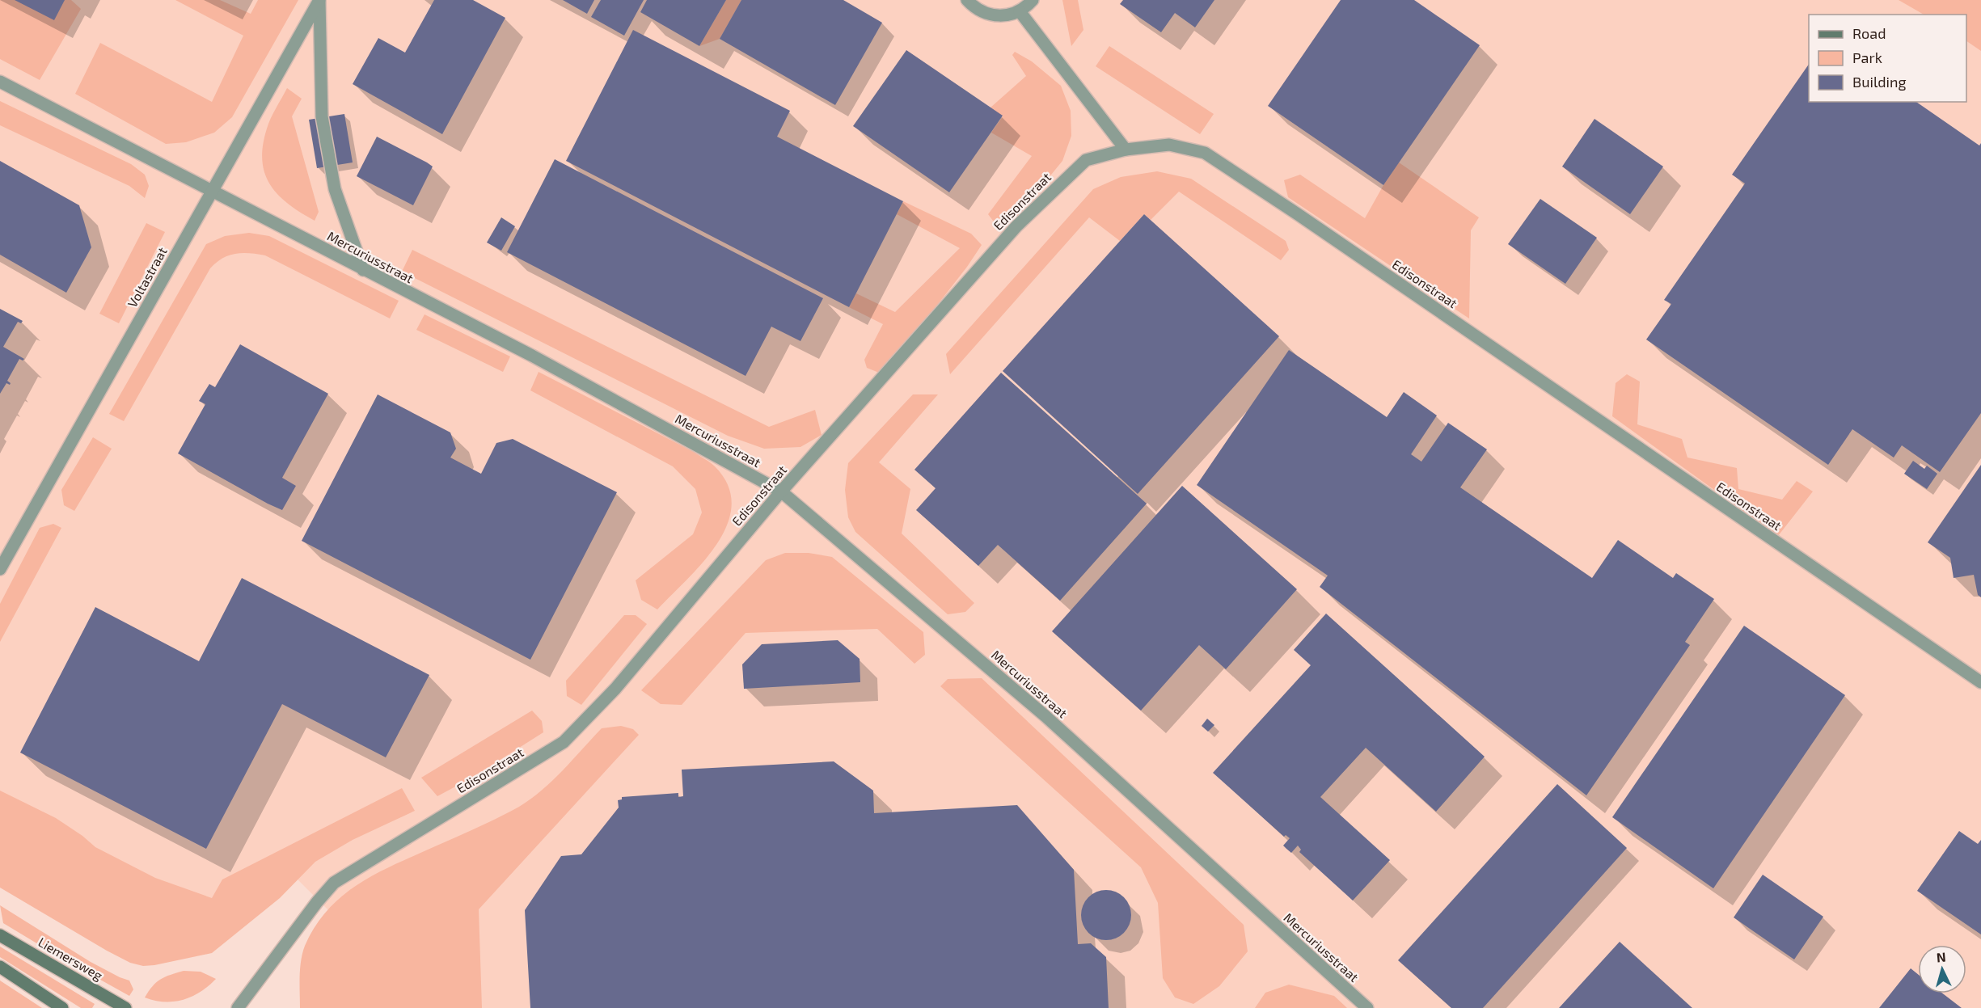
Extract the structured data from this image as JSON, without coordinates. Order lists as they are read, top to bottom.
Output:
{
  "streets": {
    "main road": ["Liemersweg"],
    "street": ["Edisonstraat", "Mercuriusstraat", "Voltastraat"]
  },
  "crossings": [
    ["Edisonstraat", "Mercuriusstraat"],
    ["Mercuriusstraat", "Voltastraat"]
  ],
  "legend": ["Road", "Park", "Building"],
  "north": "top"
}
